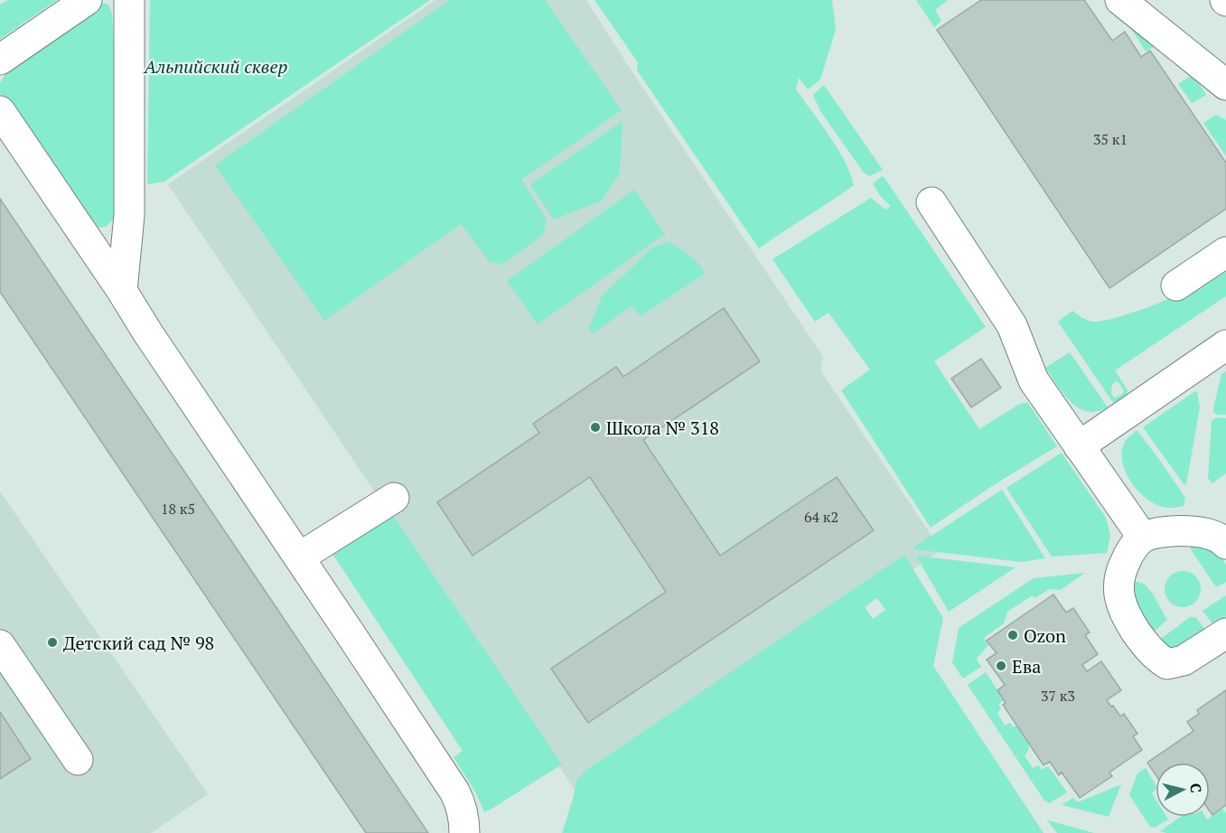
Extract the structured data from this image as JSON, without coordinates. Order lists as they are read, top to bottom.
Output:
{
  "parks": ["Альпийский сквер"],
  "places": [
    "Школа № 318",
    "Ozon",
    "Детский сад № 98",
    "Ева"
  ],
  "house_numbers": [
    "35 к1",
    "18 к5",
    "64 к2",
    "37 к3"
  ],
  "north": "right"
}
